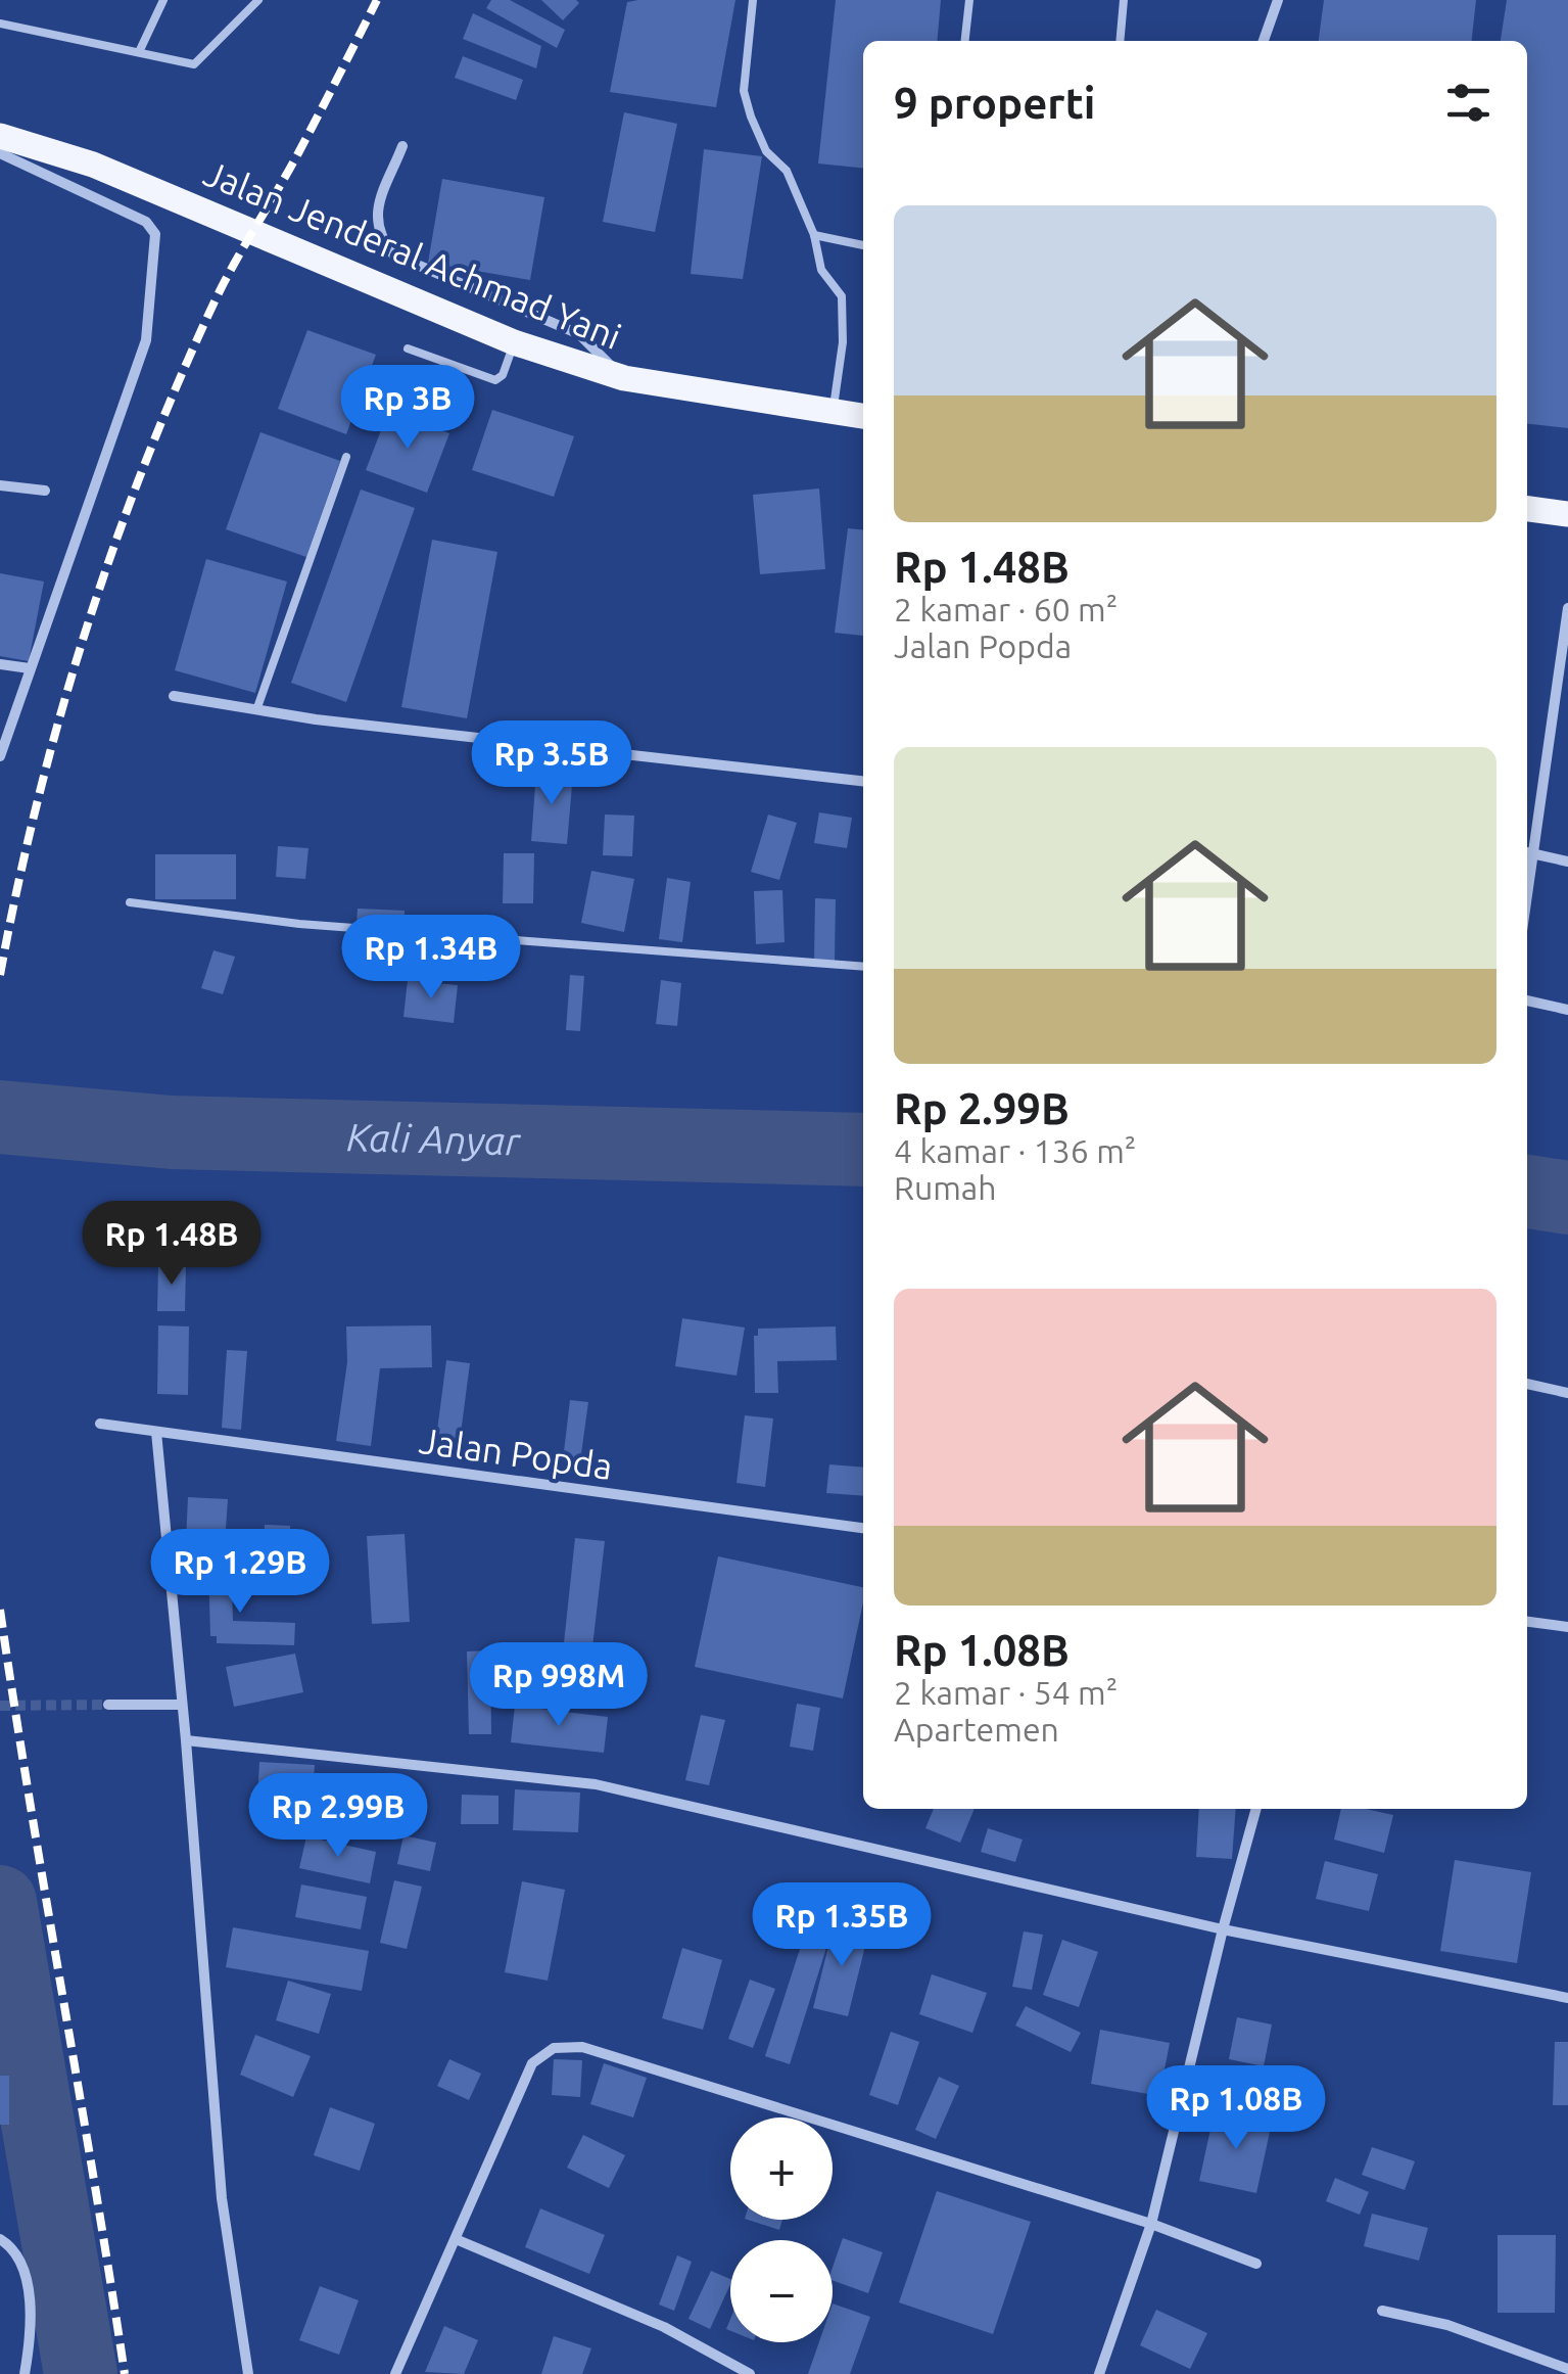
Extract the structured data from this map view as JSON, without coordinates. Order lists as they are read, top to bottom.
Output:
{
  "streets": {
    "main road": ["Jalan Jenderal Achmad Yani"],
    "street": ["Jalan Popda"]
  },
  "water": ["Kali Anyar"],
  "page": {
    "heading": "9 properti",
    "list": [
      {
        "name": "Rp 1.48B",
        "note": "2 kamar · 60 m² · Jalan Popda"
      },
      {
        "name": "Rp 2.99B",
        "note": "4 kamar · 136 m² · Rumah"
      },
      {
        "name": "Rp 1.08B",
        "note": "2 kamar · 54 m² · Apartemen"
      }
    ],
    "price": [
      "Rp 3B",
      "Rp 3.5B",
      "Rp 1.34B",
      "Rp 1.48B",
      "Rp 1.29B",
      "Rp 998M",
      "Rp 2.99B",
      "Rp 1.35B",
      "Rp 1.08B"
    ],
    "map_buttons": ["+", "−"]
  }
}
